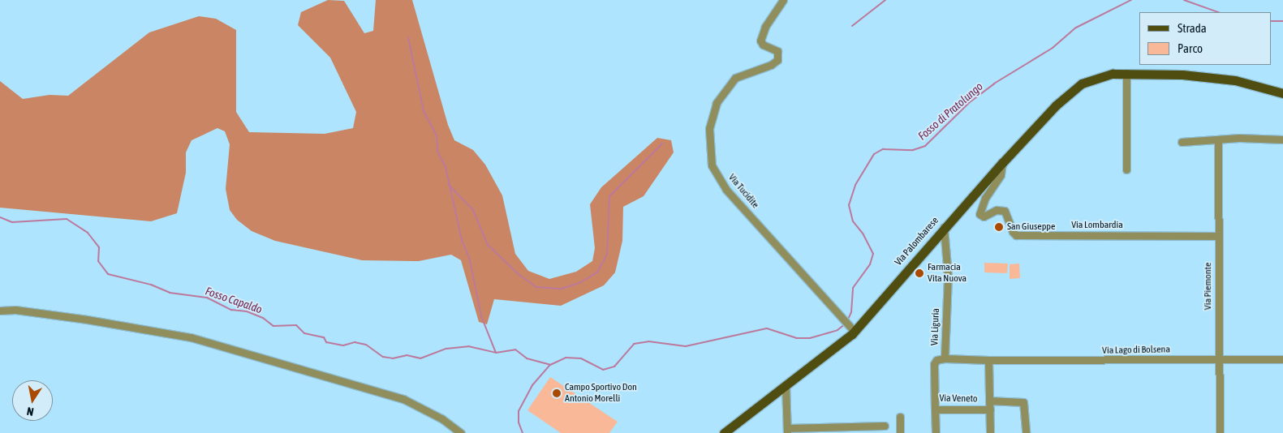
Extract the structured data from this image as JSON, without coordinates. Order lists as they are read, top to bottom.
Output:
{
  "streets": {
    "main road": ["Via Palombarese"],
    "street": [
      "Via Tucidite",
      "Via Lombardia",
      "Via Piemonte",
      "Via Liguria",
      "Via Lago di Bolsena",
      "Via Veneto"
    ]
  },
  "crossings": [
    ["Via Tucidite", "Via Palombarese"],
    ["Via Lombardia", "Via Palombarese"],
    ["Via Lombardia", "Via Piemonte"],
    ["Via Palombarese", "Via Liguria"],
    ["Via Piemonte", "Via Lago di Bolsena"],
    ["Via Liguria", "Via Lago di Bolsena"],
    ["Via Liguria", "Via Veneto"]
  ],
  "water": ["Fosso di Pratolungo", "Fosso Capaldo"],
  "places": ["San Giuseppe", "Farmacia Vita Nuova", "Campo Sportivo Don Antonio Morelli"],
  "legend": ["Strada", "Parco"],
  "north": "bottom"
}
